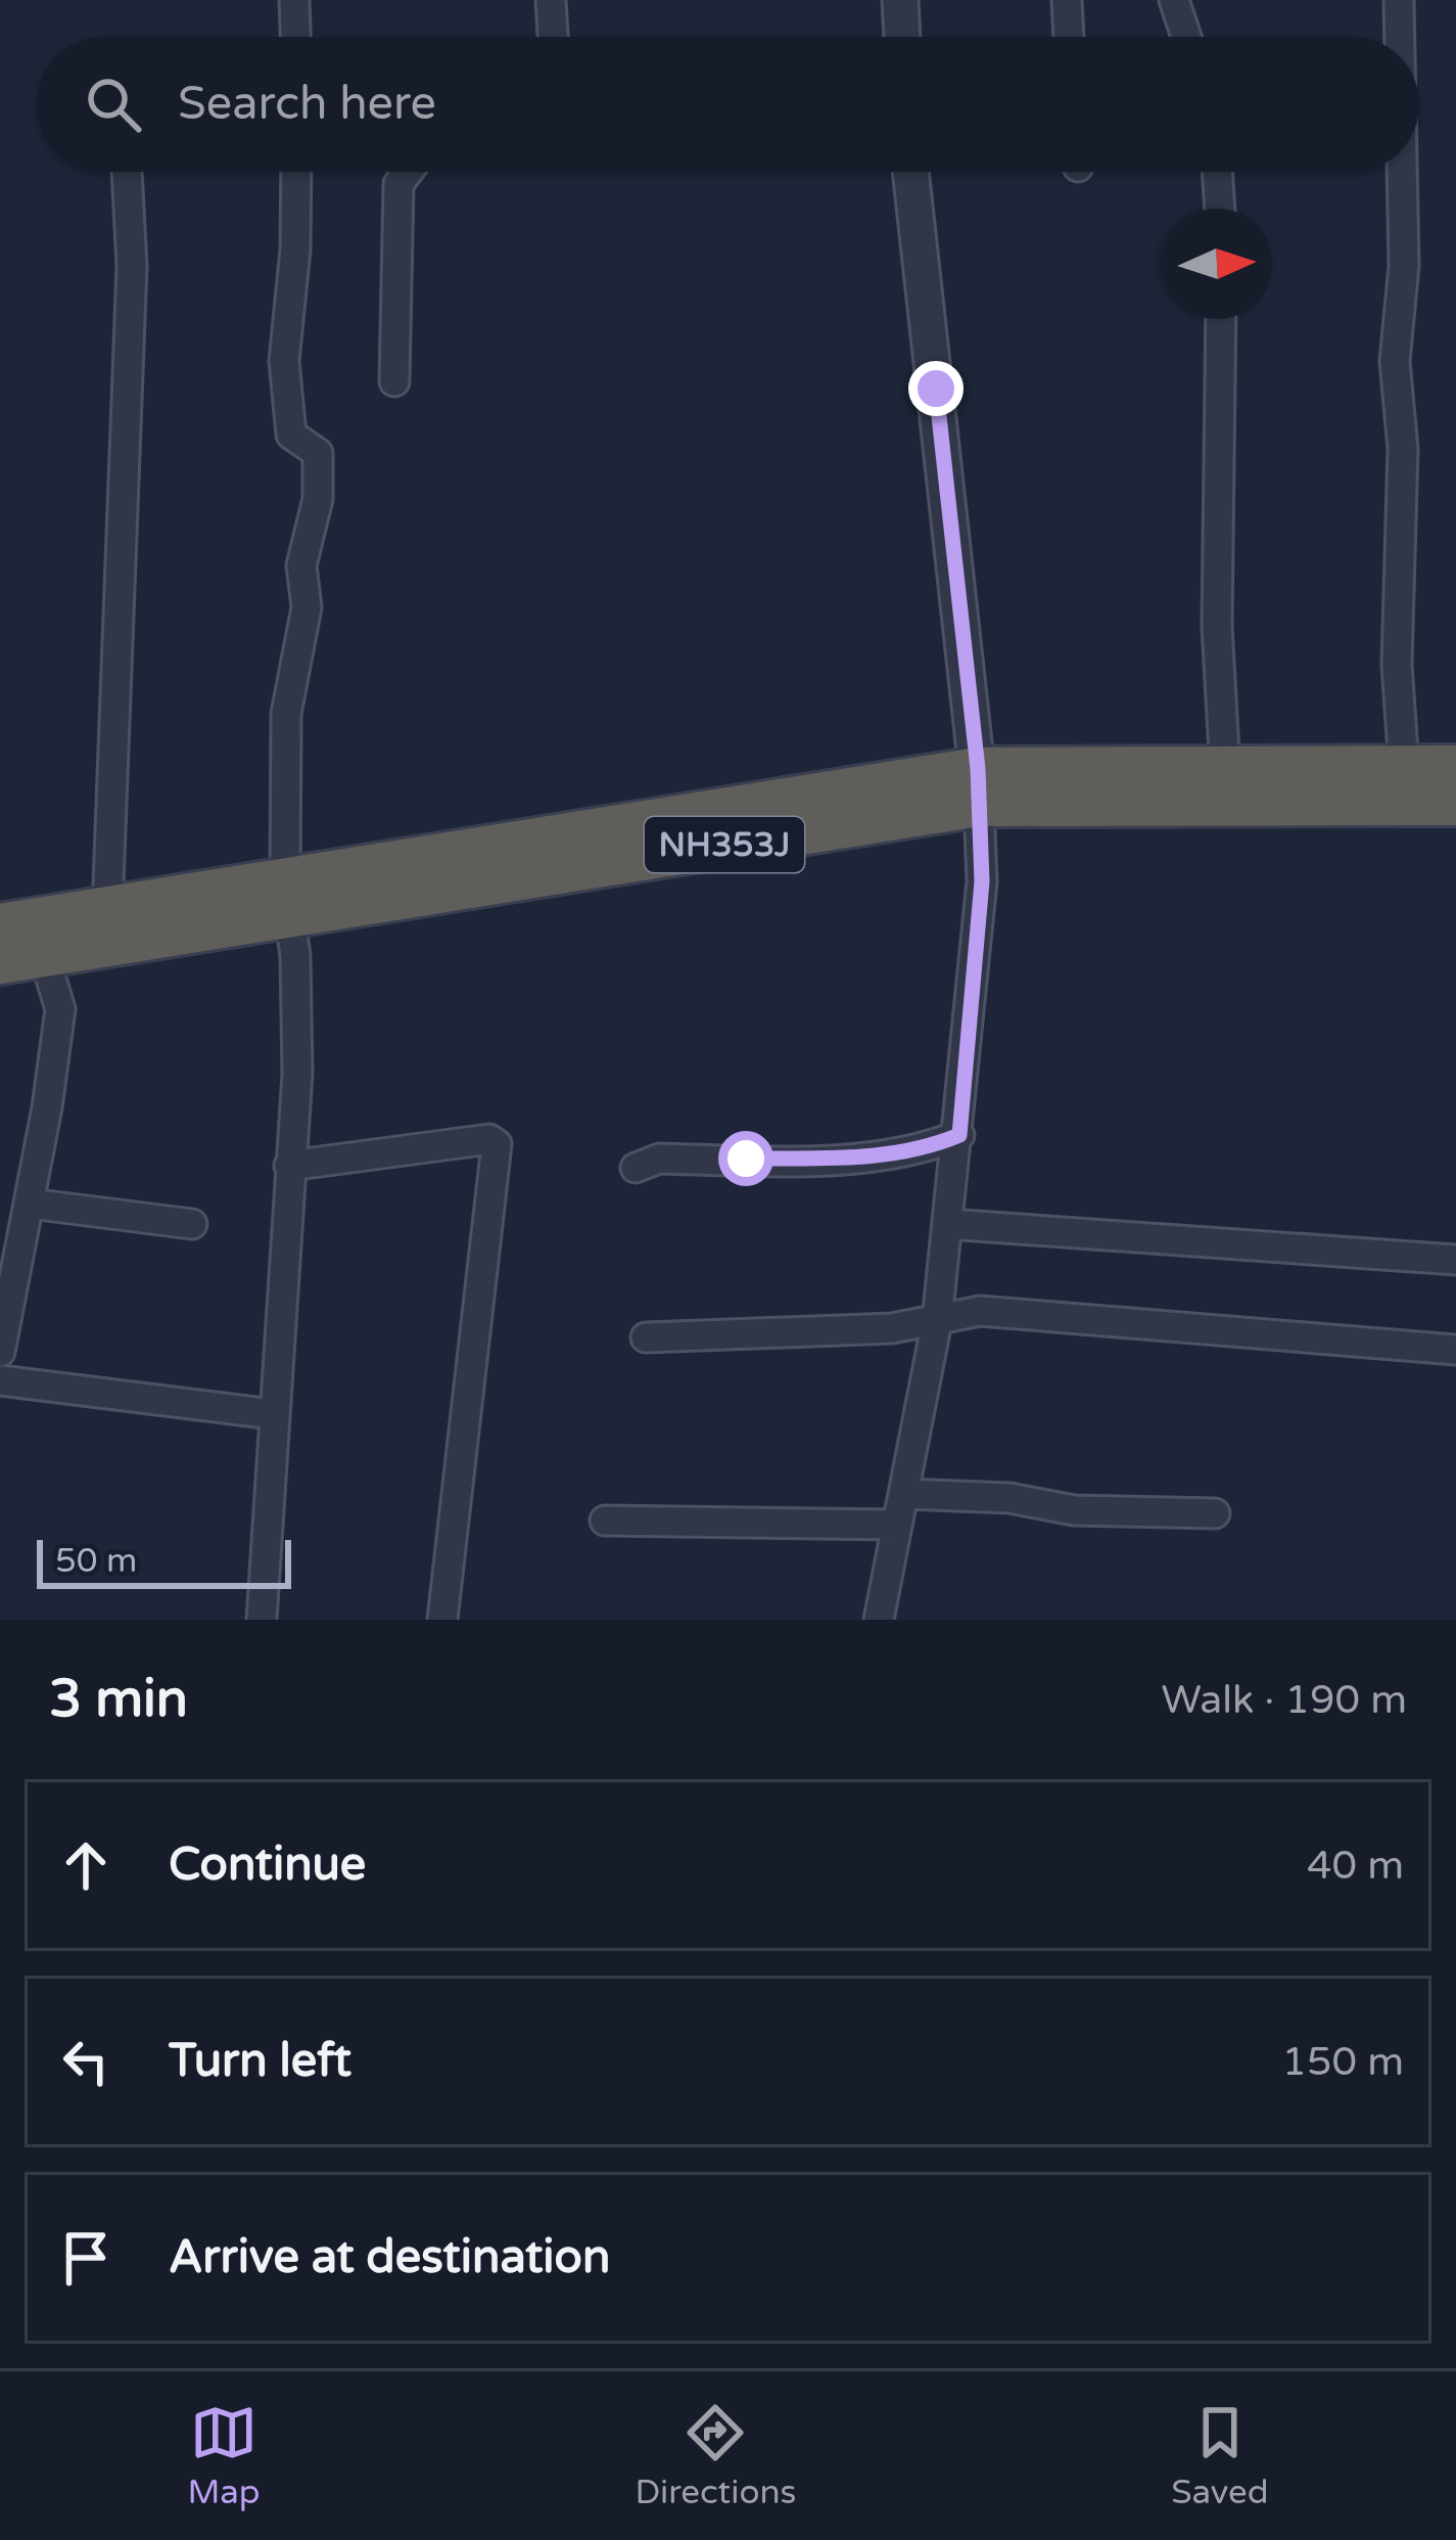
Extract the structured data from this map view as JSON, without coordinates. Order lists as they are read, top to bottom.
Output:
{
  "scale_bar": "50 m",
  "north": "right",
  "page": {
    "search": "Search here",
    "scale": "50 m",
    "heading": ["3 min", "Walk · 190 m"],
    "list": [
      ["Continue", "40 m"],
      ["Turn left", "150 m"],
      "Arrive at destination"
    ],
    "nav": ["Map", "Directions", "Saved"]
  }
}
